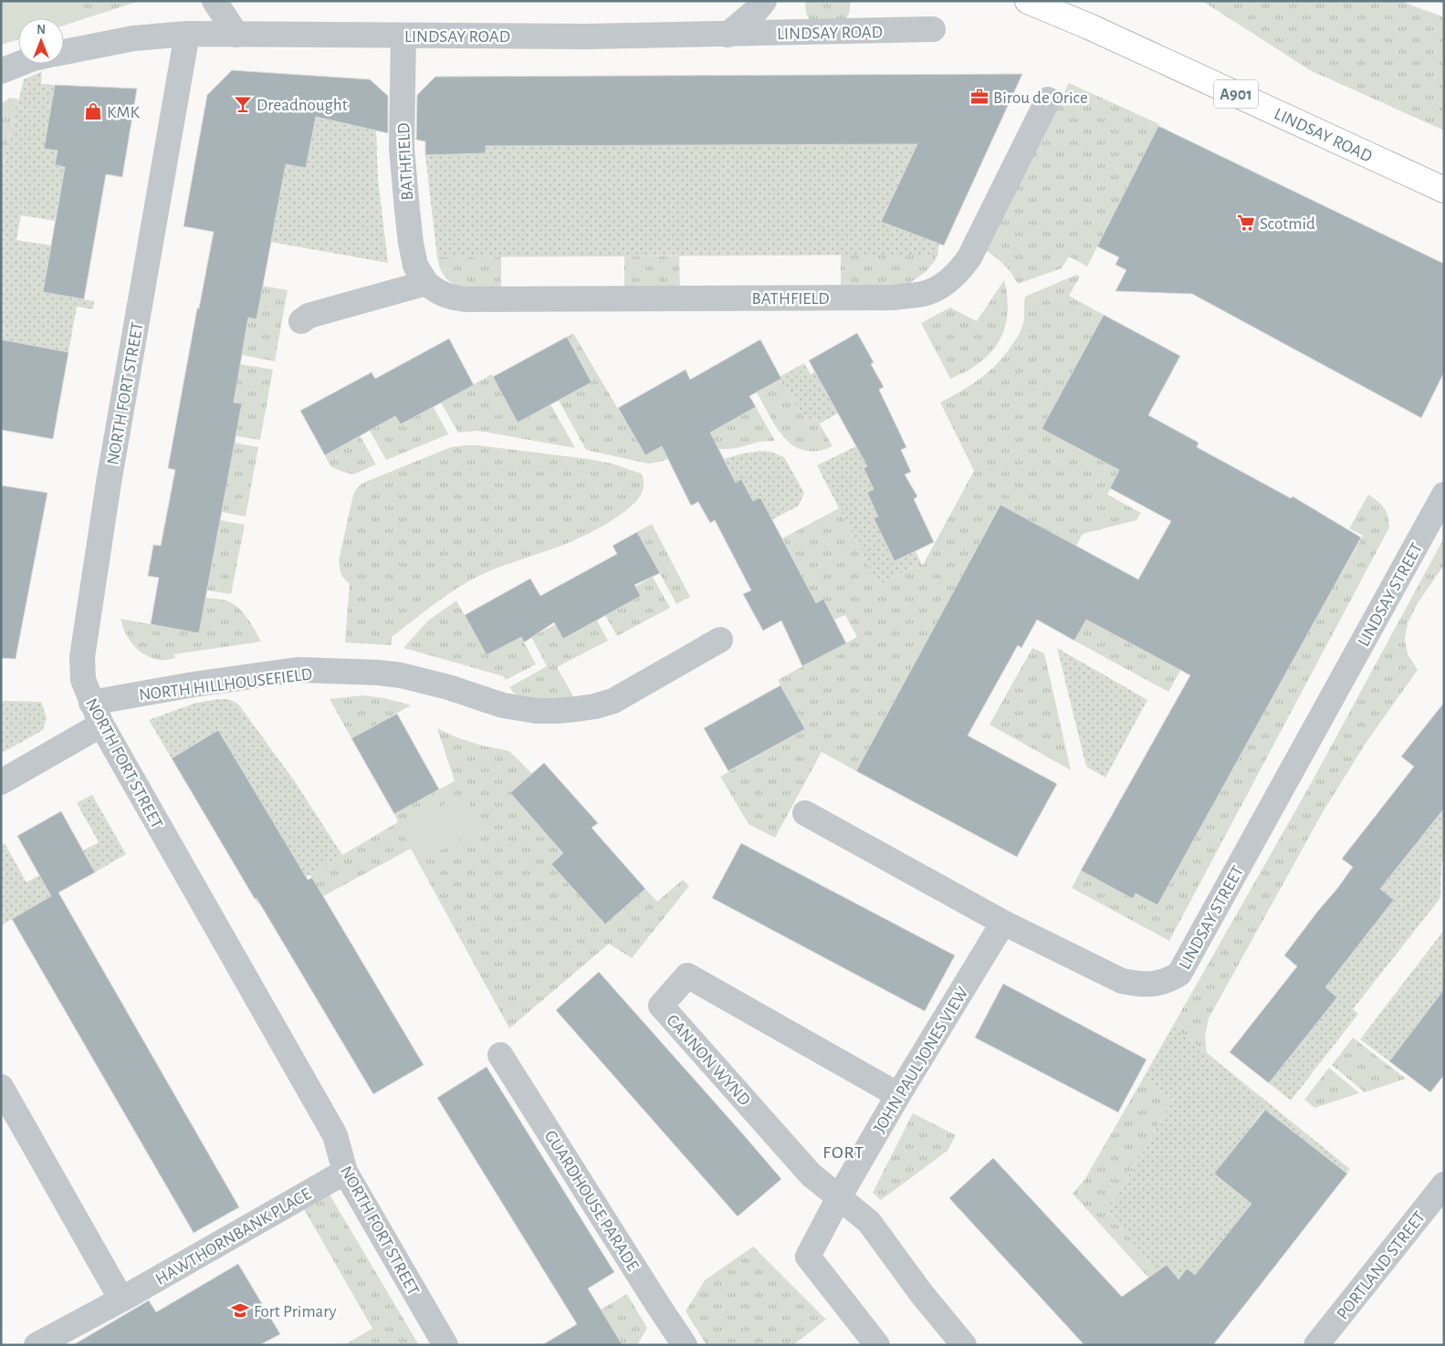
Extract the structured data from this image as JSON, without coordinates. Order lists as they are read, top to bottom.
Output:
{
  "streets": {
    "main road": ["LINDSAY ROAD", "A901"],
    "street": [
      "BATHFIELD",
      "NORTH FORT STREET",
      "LINDSAY STREET",
      "NORTH HILLHOUSEFIELD",
      "CANNON WYND",
      "JOHN PAUL JONES VIEW",
      "GUARDHOUSE PARADE",
      "HAWTHORNBANK PLACE",
      "PORTLAND STREET"
    ]
  },
  "crossings": [
    ["LINDSAY ROAD", "BATHFIELD"],
    ["LINDSAY ROAD", "NORTH FORT STREET"],
    ["NORTH FORT STREET", "NORTH HILLHOUSEFIELD"],
    ["NORTH FORT STREET", "HAWTHORNBANK PLACE"],
    ["LINDSAY STREET", "JOHN PAUL JONES VIEW"],
    ["CANNON WYND", "JOHN PAUL JONES VIEW"]
  ],
  "districts": ["FORT"],
  "places": {
    "office": ["Birou de Orice"],
    "bar": ["Dreadnought"],
    "shop": ["KMK"],
    "supermarket": ["Scotmid"],
    "school or university": ["Fort Primary"]
  },
  "north": "top"
}
